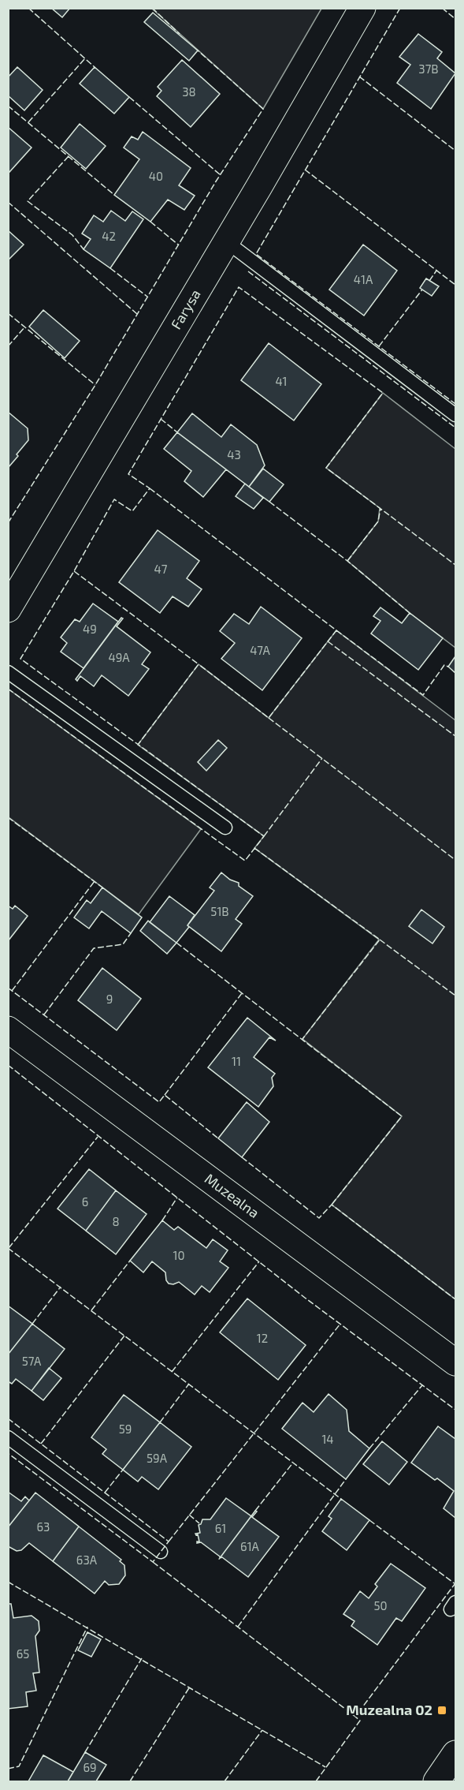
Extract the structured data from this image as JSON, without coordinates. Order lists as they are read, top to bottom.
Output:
{
  "streets": {
    "main road": ["Farysa", "Muzealna"]
  },
  "places": {
    "transit": ["Muzealna 02"]
  },
  "house_numbers": [
    "37B",
    "38",
    "40",
    "42",
    "41A",
    "41",
    "43",
    "47",
    "49",
    "47A",
    "49A",
    "51B",
    "9",
    "11",
    "6",
    "8",
    "10",
    "12",
    "57A",
    "59",
    "14",
    "59A",
    "63",
    "61",
    "61A",
    "63A",
    "50",
    "65",
    "69"
  ]
}
